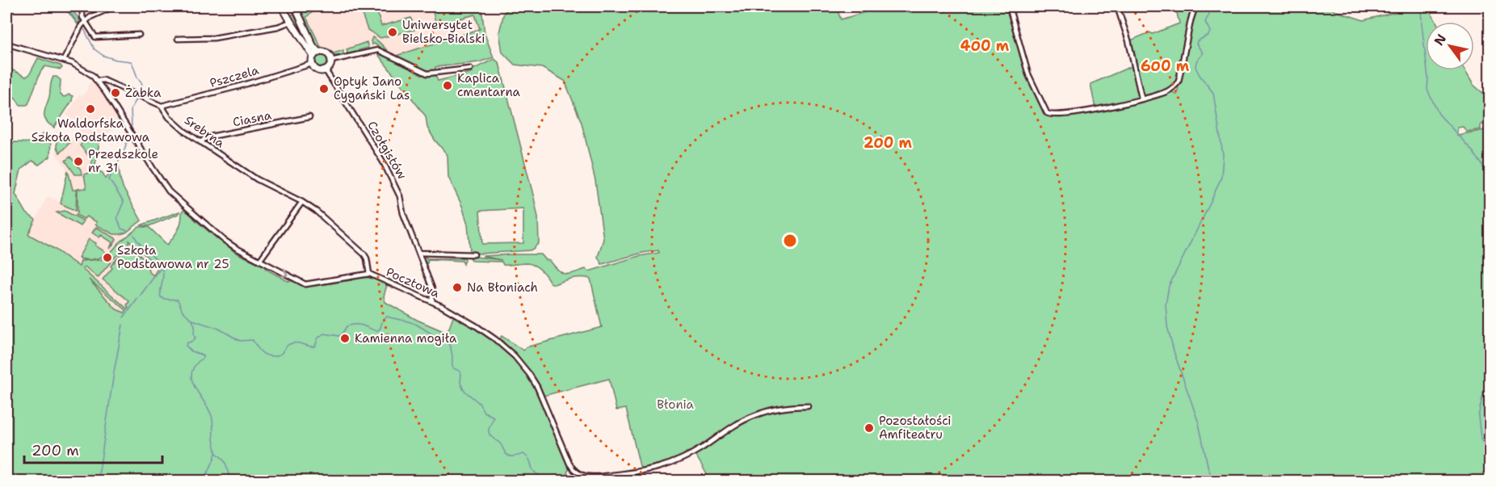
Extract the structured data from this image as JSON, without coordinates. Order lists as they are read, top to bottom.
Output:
{
  "streets": {
    "street": [
      "Pszczela",
      "Ciasna",
      "Srebrna",
      "Czołgistów",
      "Pocztowa"
    ]
  },
  "crossings": [
    ["Pszczela", "Srebrna"],
    ["Pszczela", "Czołgistów"],
    ["Ciasna", "Srebrna"],
    ["Srebrna", "Pocztowa"],
    ["Czołgistów", "Pocztowa"]
  ],
  "parks": ["Błonia"],
  "places": [
    "Uniwersytet Bielsko-Bialski",
    "Kaplica cmentarna",
    "Optyk Jano Cygański Las",
    "Żabka",
    "Waldorfska Szkoła Podstawowa",
    "Przedszkole nr 31",
    "Szkoła Podstawowa nr 25",
    "Na Błoniach",
    "Kamienna mogiła",
    "Pozostałości Amfiteatru"
  ],
  "scale_bar": "200 m",
  "north": "top left",
  "rings": ["400 m", "600 m", "200 m"]
}
